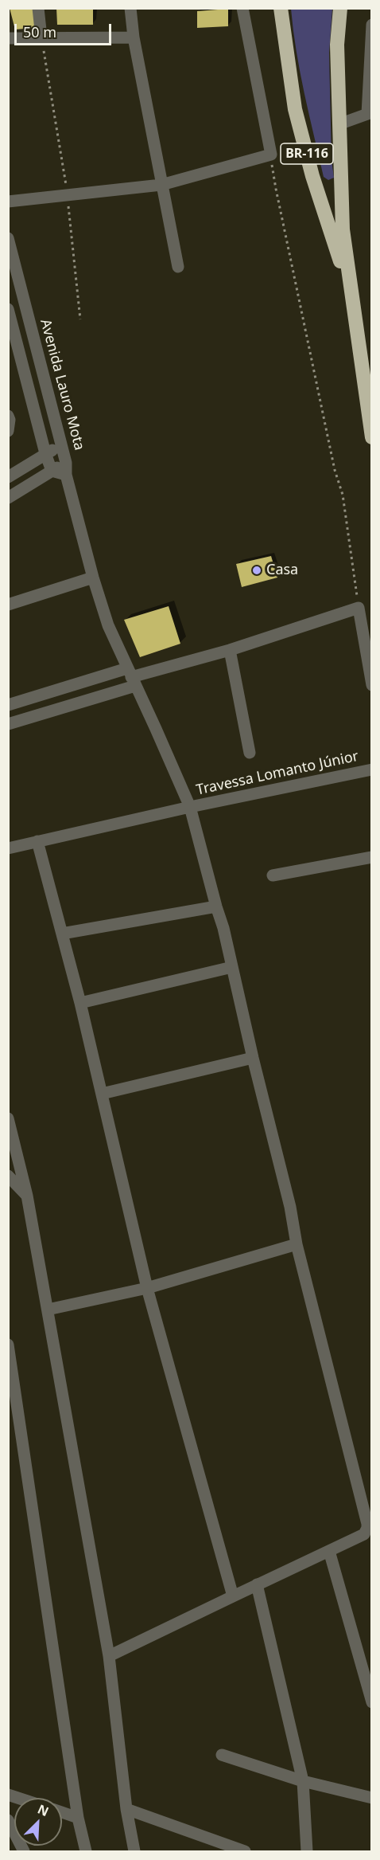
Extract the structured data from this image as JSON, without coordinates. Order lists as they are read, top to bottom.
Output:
{
  "streets": {
    "highway": ["BR-116"],
    "street": ["Avenida Lauro Mota", "Travessa Lomanto Júnior"]
  },
  "crossings": [
    ["Avenida Lauro Mota", "Travessa Lomanto Júnior"]
  ],
  "places": ["Casa"],
  "scale_bar": "50 m",
  "north": "top right"
}
